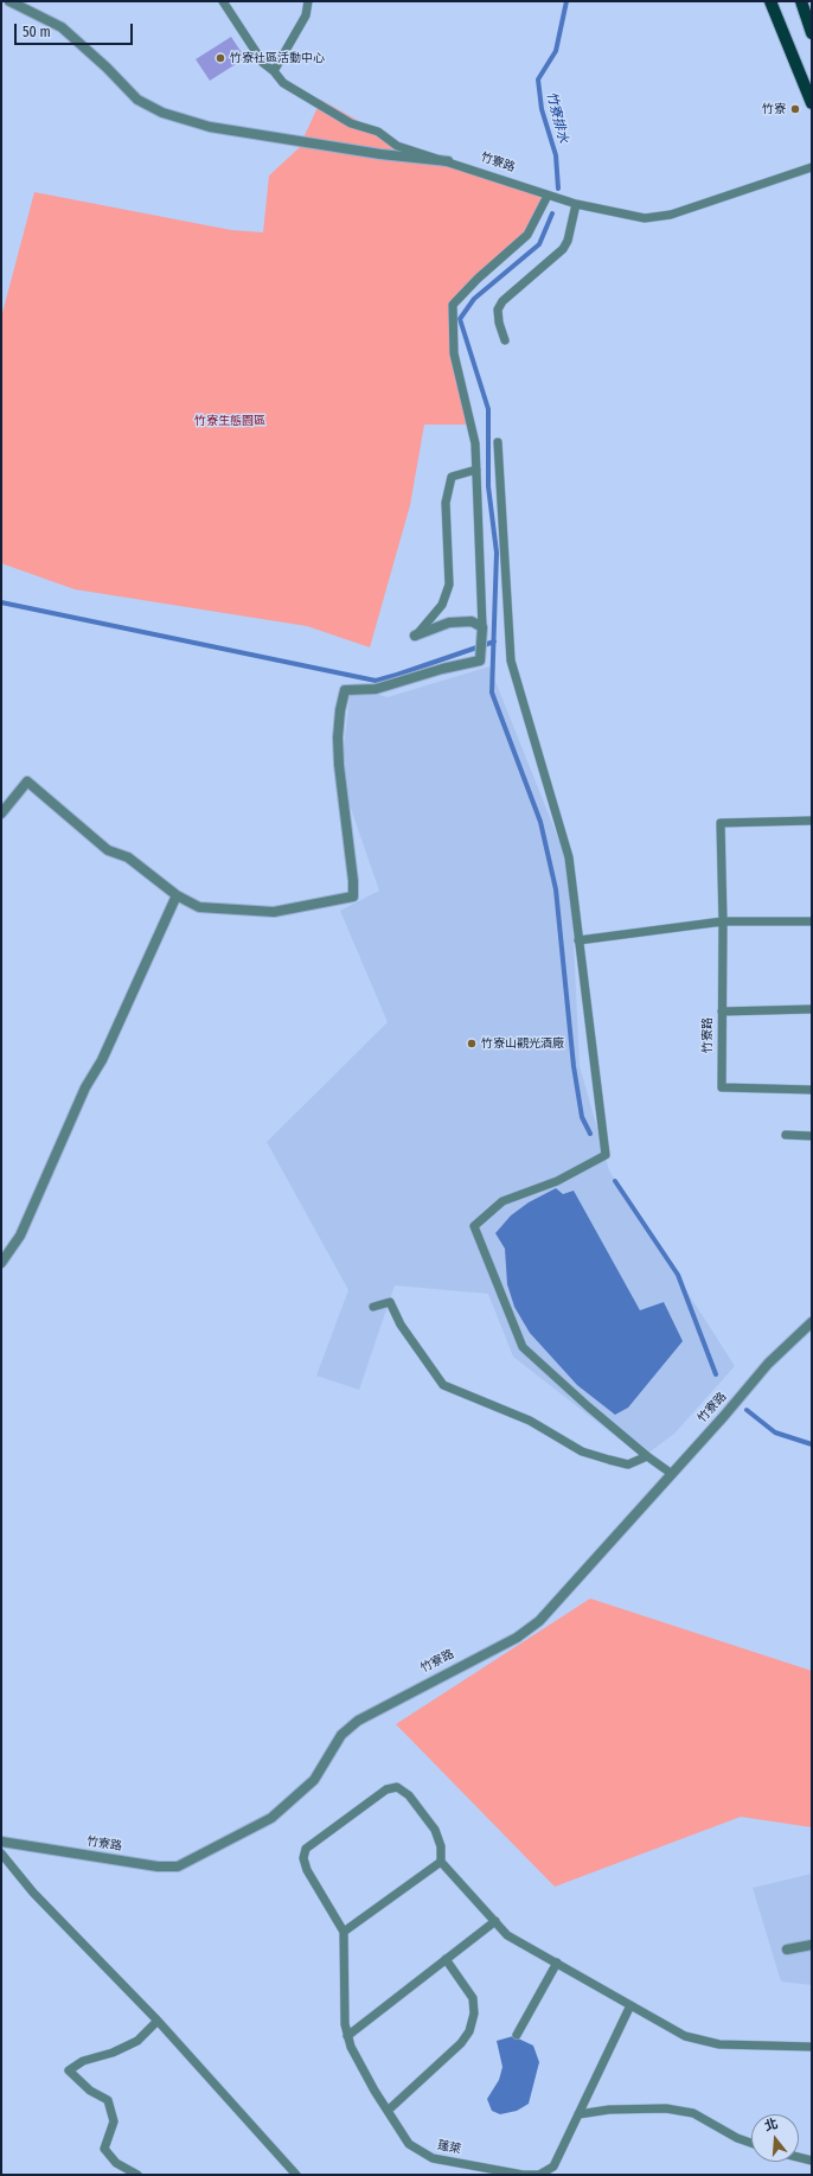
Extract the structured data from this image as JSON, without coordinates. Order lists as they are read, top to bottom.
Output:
{
  "streets": {
    "street": ["竹寮路"],
    "lane": ["蓬萊"]
  },
  "water": ["竹寮排水"],
  "parks": ["竹寮生態園區"],
  "places": ["竹寮社區活動中心", "竹寮", "竹寮山觀光酒廠"],
  "scale_bar": "50 m",
  "north": "top"
}
